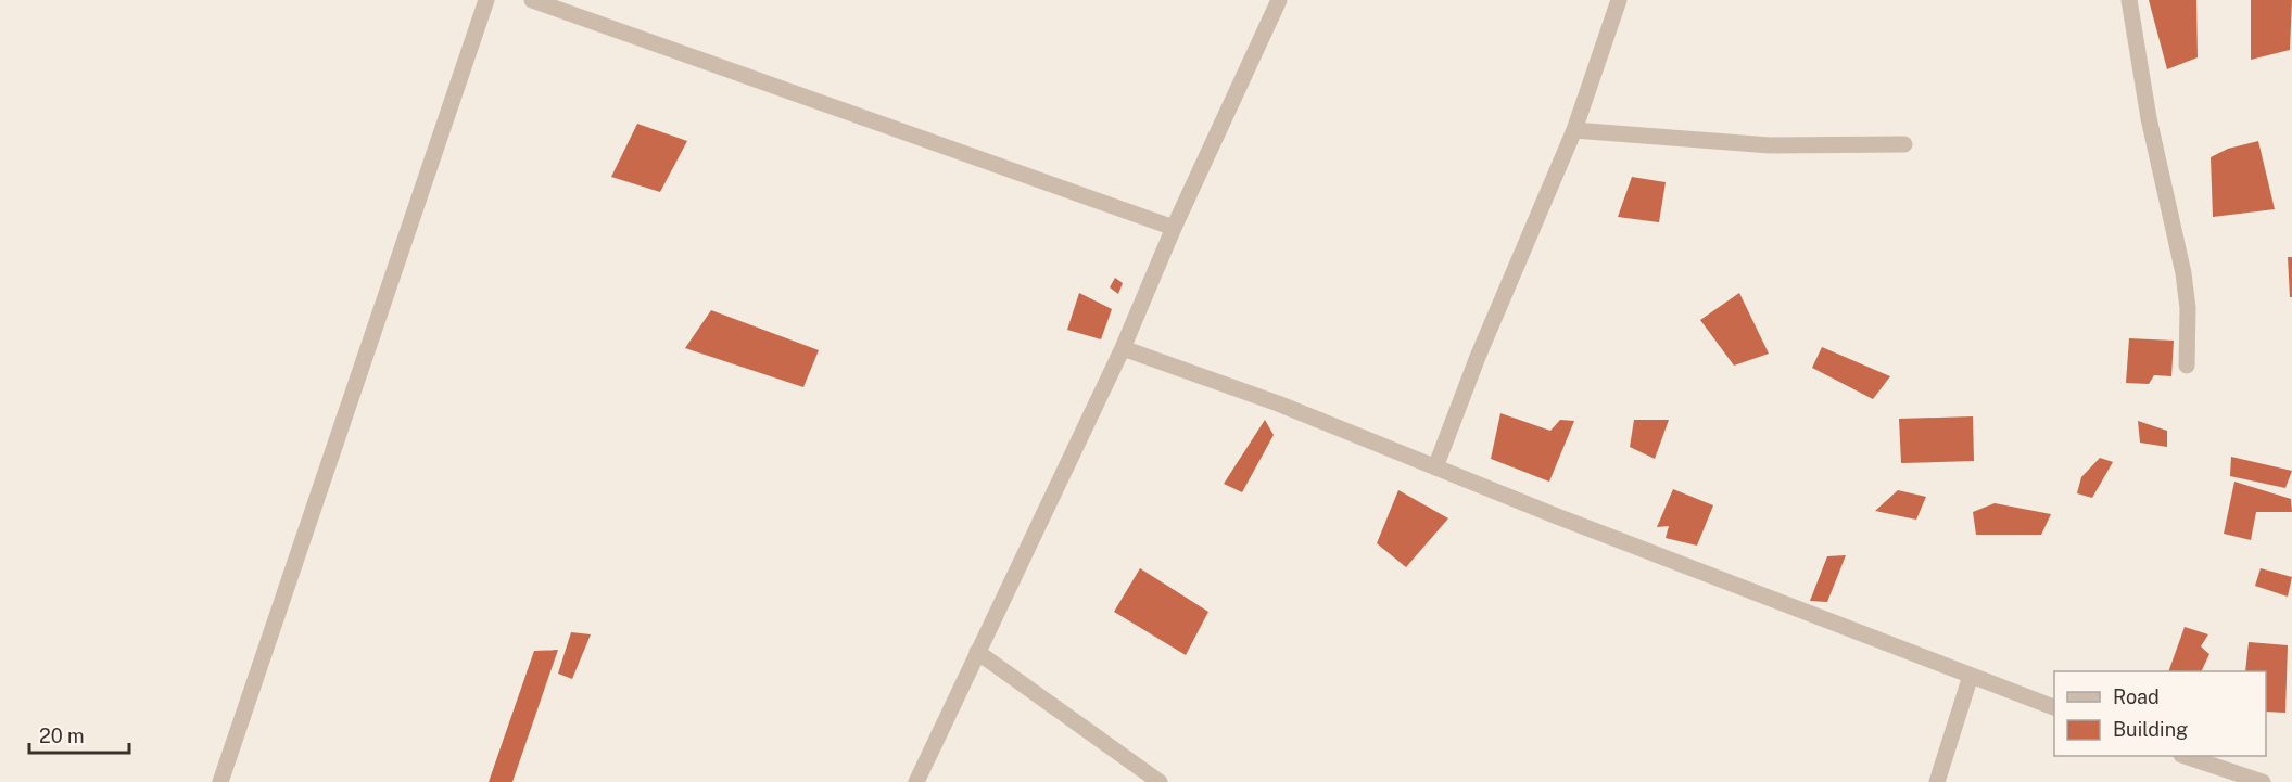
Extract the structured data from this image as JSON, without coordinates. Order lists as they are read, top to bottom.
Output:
{
  "legend": ["Road", "Building"],
  "scale_bar": "20 m"
}
